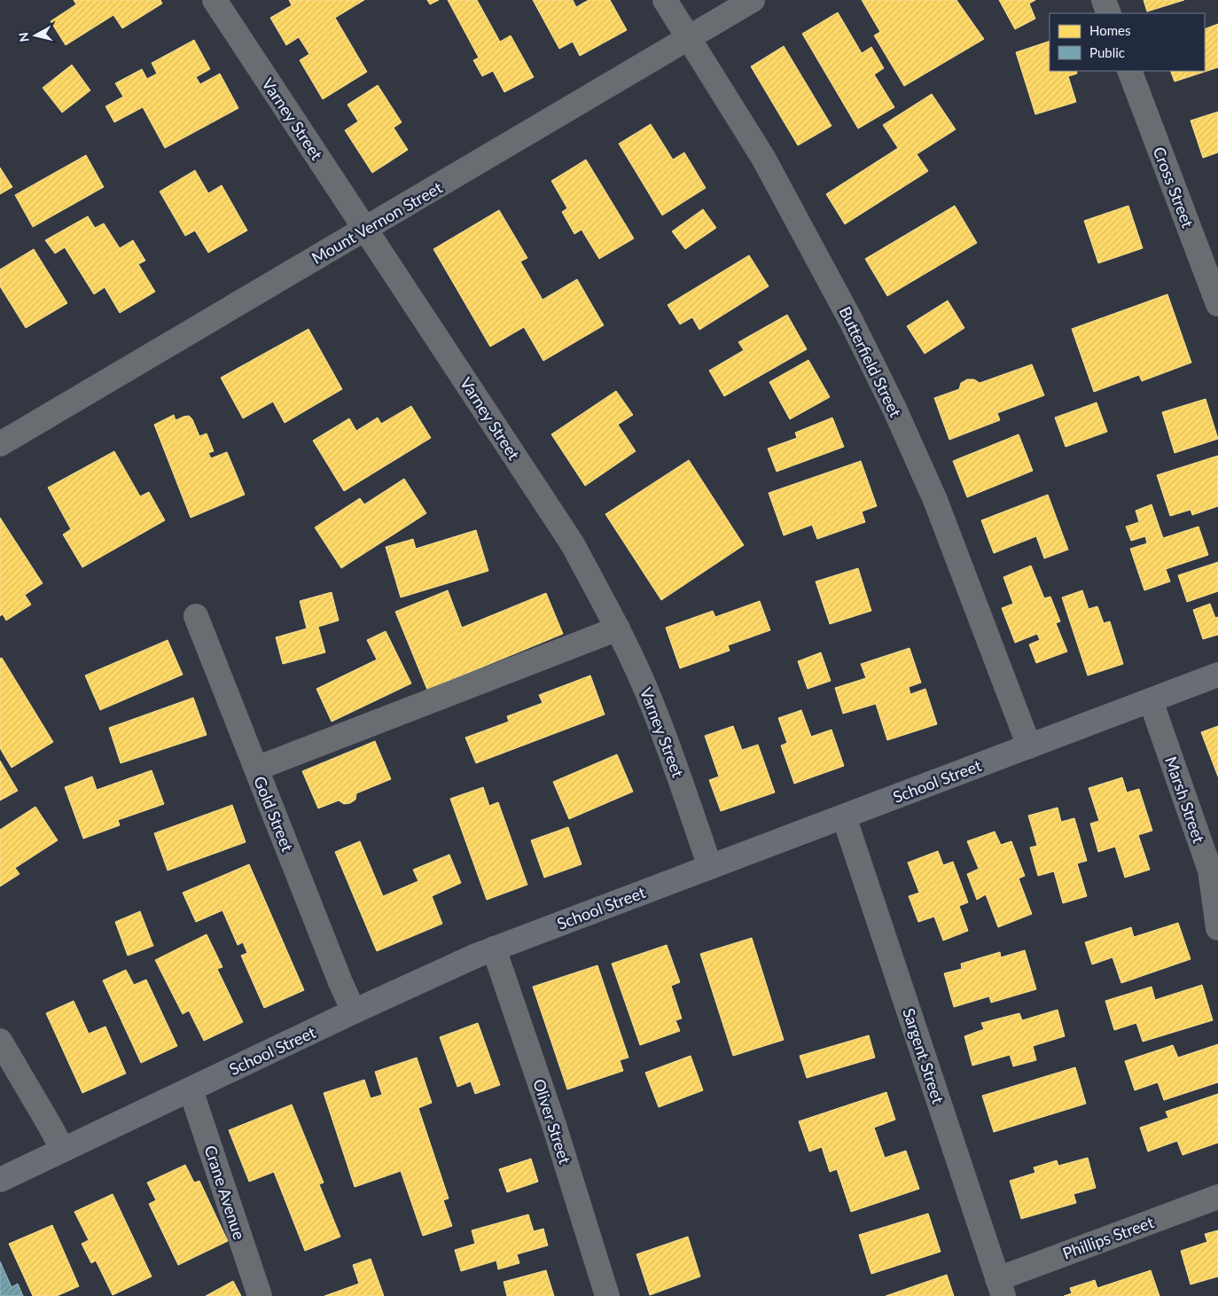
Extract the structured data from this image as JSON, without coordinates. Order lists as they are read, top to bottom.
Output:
{
  "streets": {
    "main road": ["School Street"],
    "street": [
      "Varney Street",
      "Cross Street",
      "Mount Vernon Street",
      "Butterfield Street",
      "Marsh Street",
      "Gold Street",
      "Sargent Street",
      "Oliver Street",
      "Crane Avenue",
      "Phillips Street"
    ]
  },
  "crossings": [
    ["Varney Street", "Mount Vernon Street"],
    ["Varney Street", "School Street"],
    ["Mount Vernon Street", "Butterfield Street"],
    ["Butterfield Street", "School Street"],
    ["School Street", "Marsh Street"],
    ["School Street", "Gold Street"],
    ["School Street", "Sargent Street"],
    ["School Street", "Oliver Street"],
    ["School Street", "Crane Avenue"],
    ["Sargent Street", "Phillips Street"]
  ],
  "legend": ["Homes", "Public"],
  "north": "left"
}
